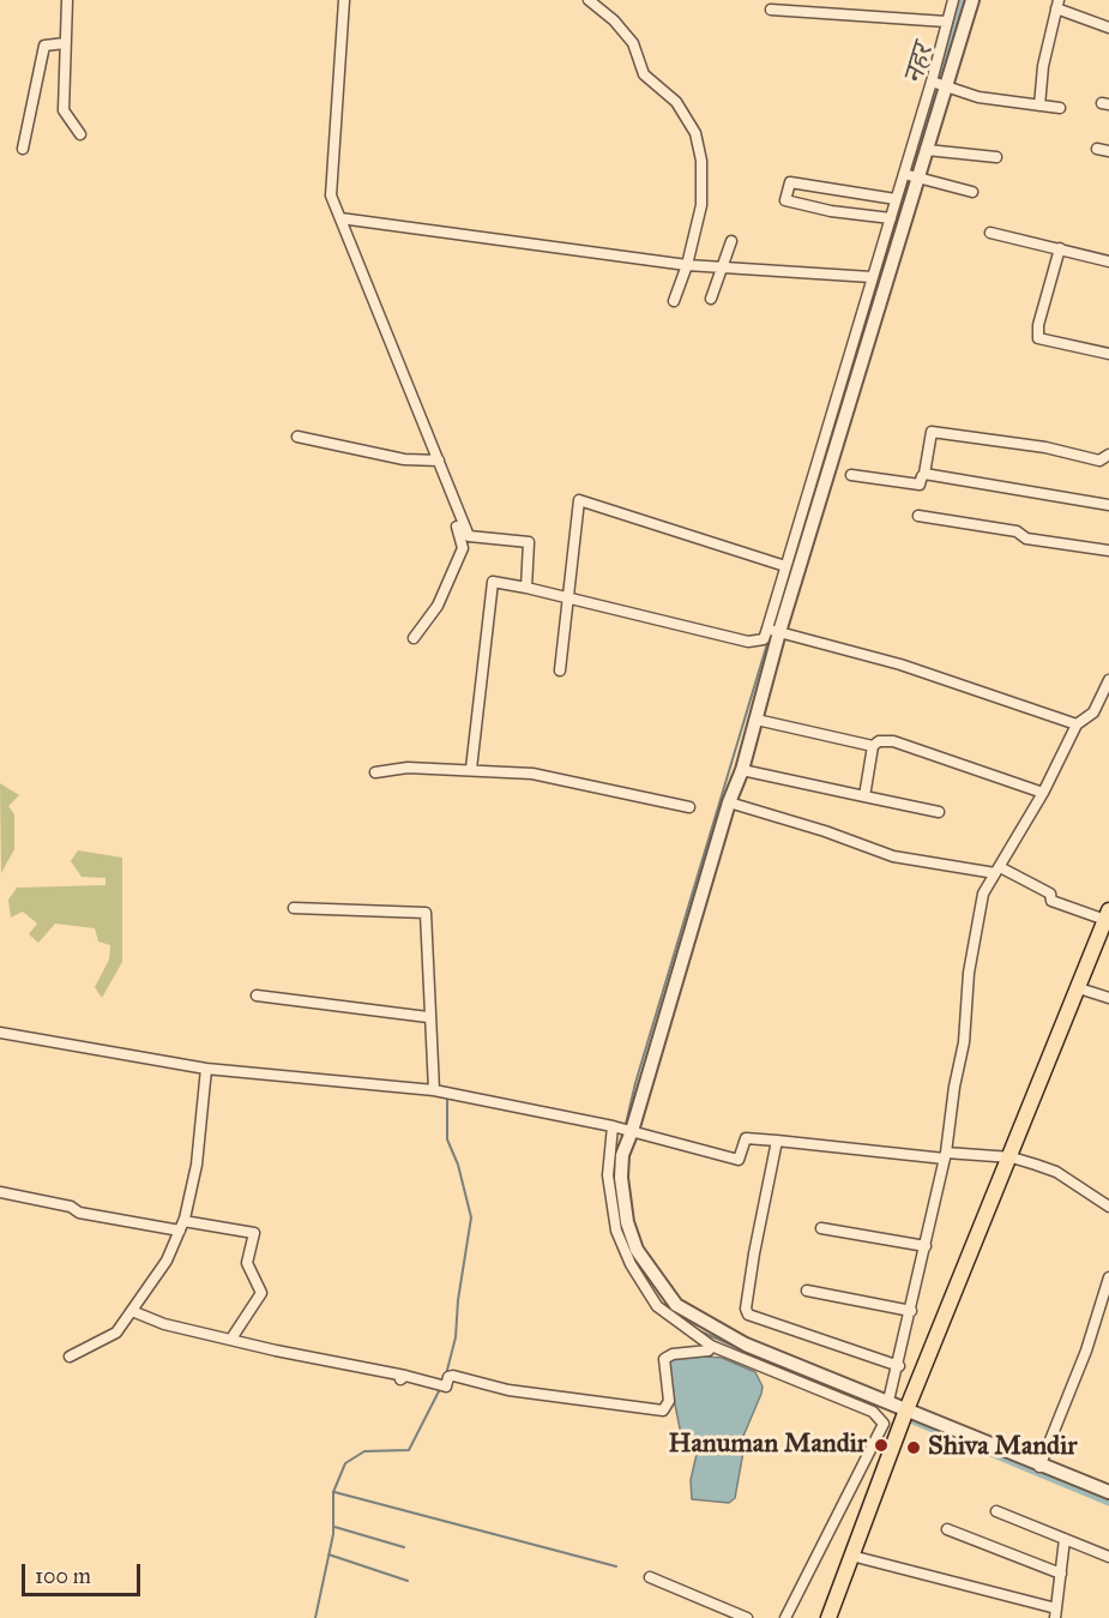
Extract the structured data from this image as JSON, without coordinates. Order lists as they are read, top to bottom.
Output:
{
  "water": ["नहर"],
  "places": ["Hanuman Mandir", "Shiva Mandir"],
  "scale_bar": "100 m"
}
